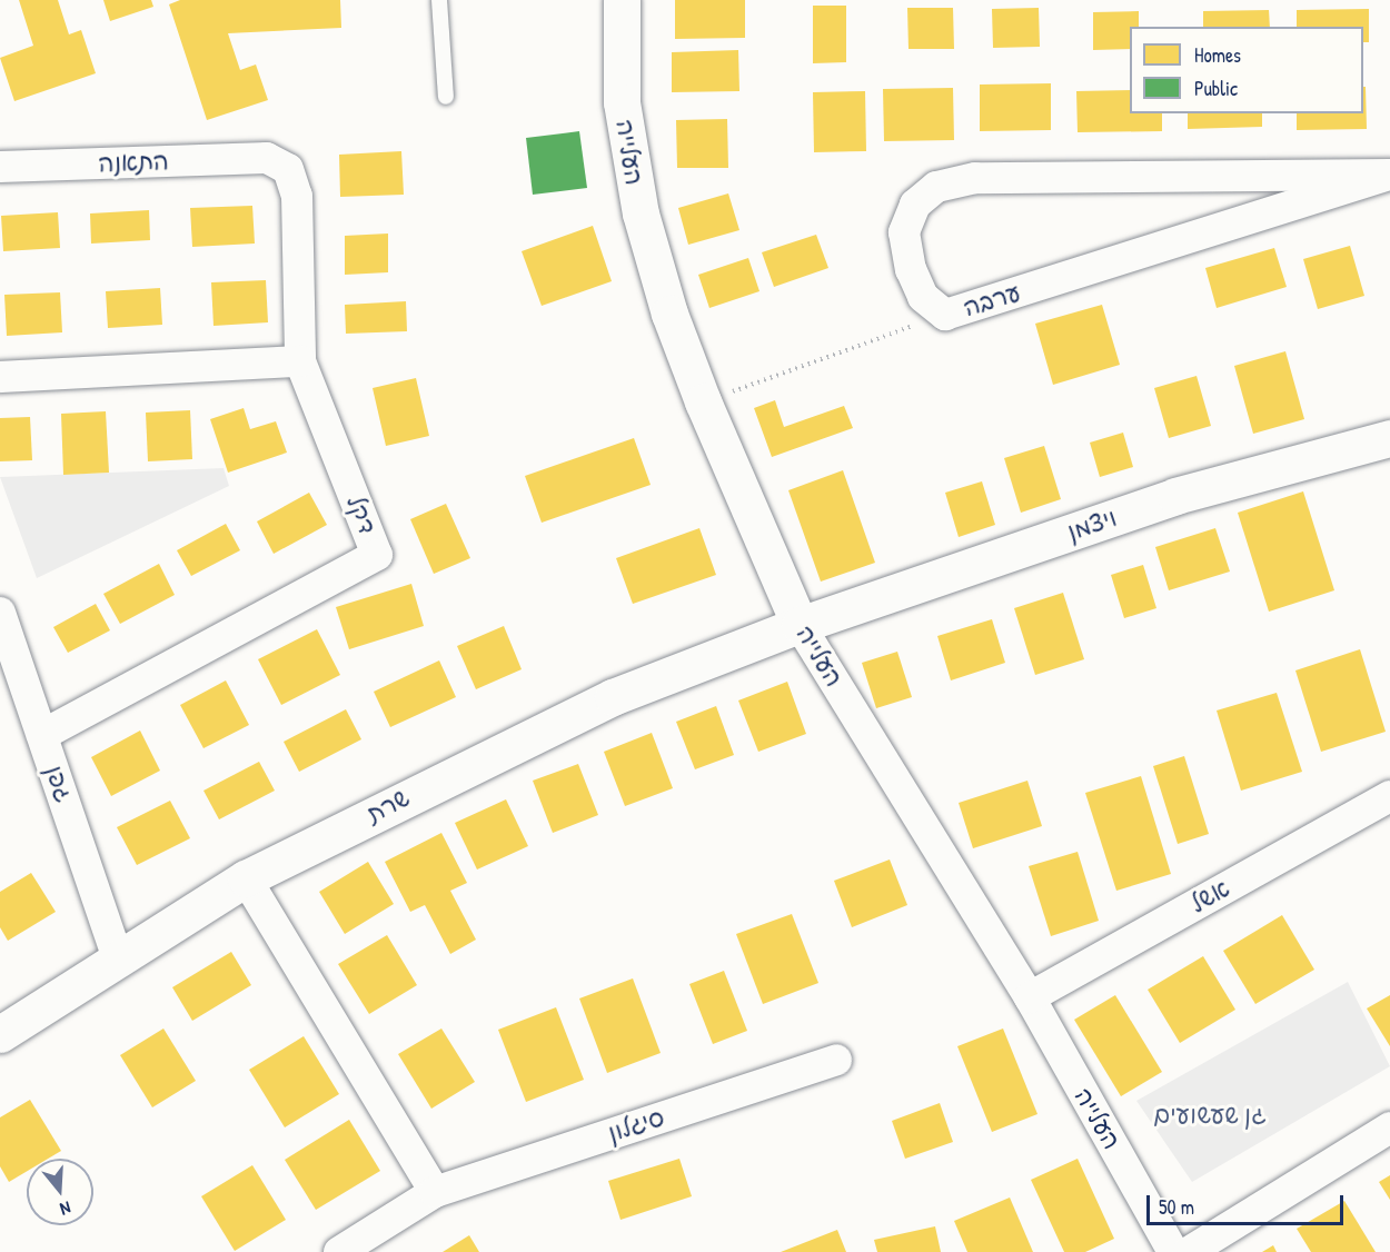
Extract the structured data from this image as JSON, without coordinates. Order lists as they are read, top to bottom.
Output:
{
  "streets": {
    "street": [
      "העלייה",
      "התאנה",
      "ערבה",
      "דקל",
      "ויצמן",
      "גפן",
      "שרת",
      "אשל",
      "סיגלון"
    ]
  },
  "crossings": [
    ["העלייה", "ויצמן"],
    ["העלייה", "שרת"],
    ["העלייה", "אשל"],
    ["התאנה", "דקל"],
    ["דקל", "גפן"],
    ["ויצמן", "שרת"],
    ["גפן", "שרת"]
  ],
  "parks": ["גן שעשועים"],
  "legend": ["Homes", "Public"],
  "scale_bar": "50 m",
  "north": "bottom"
}
